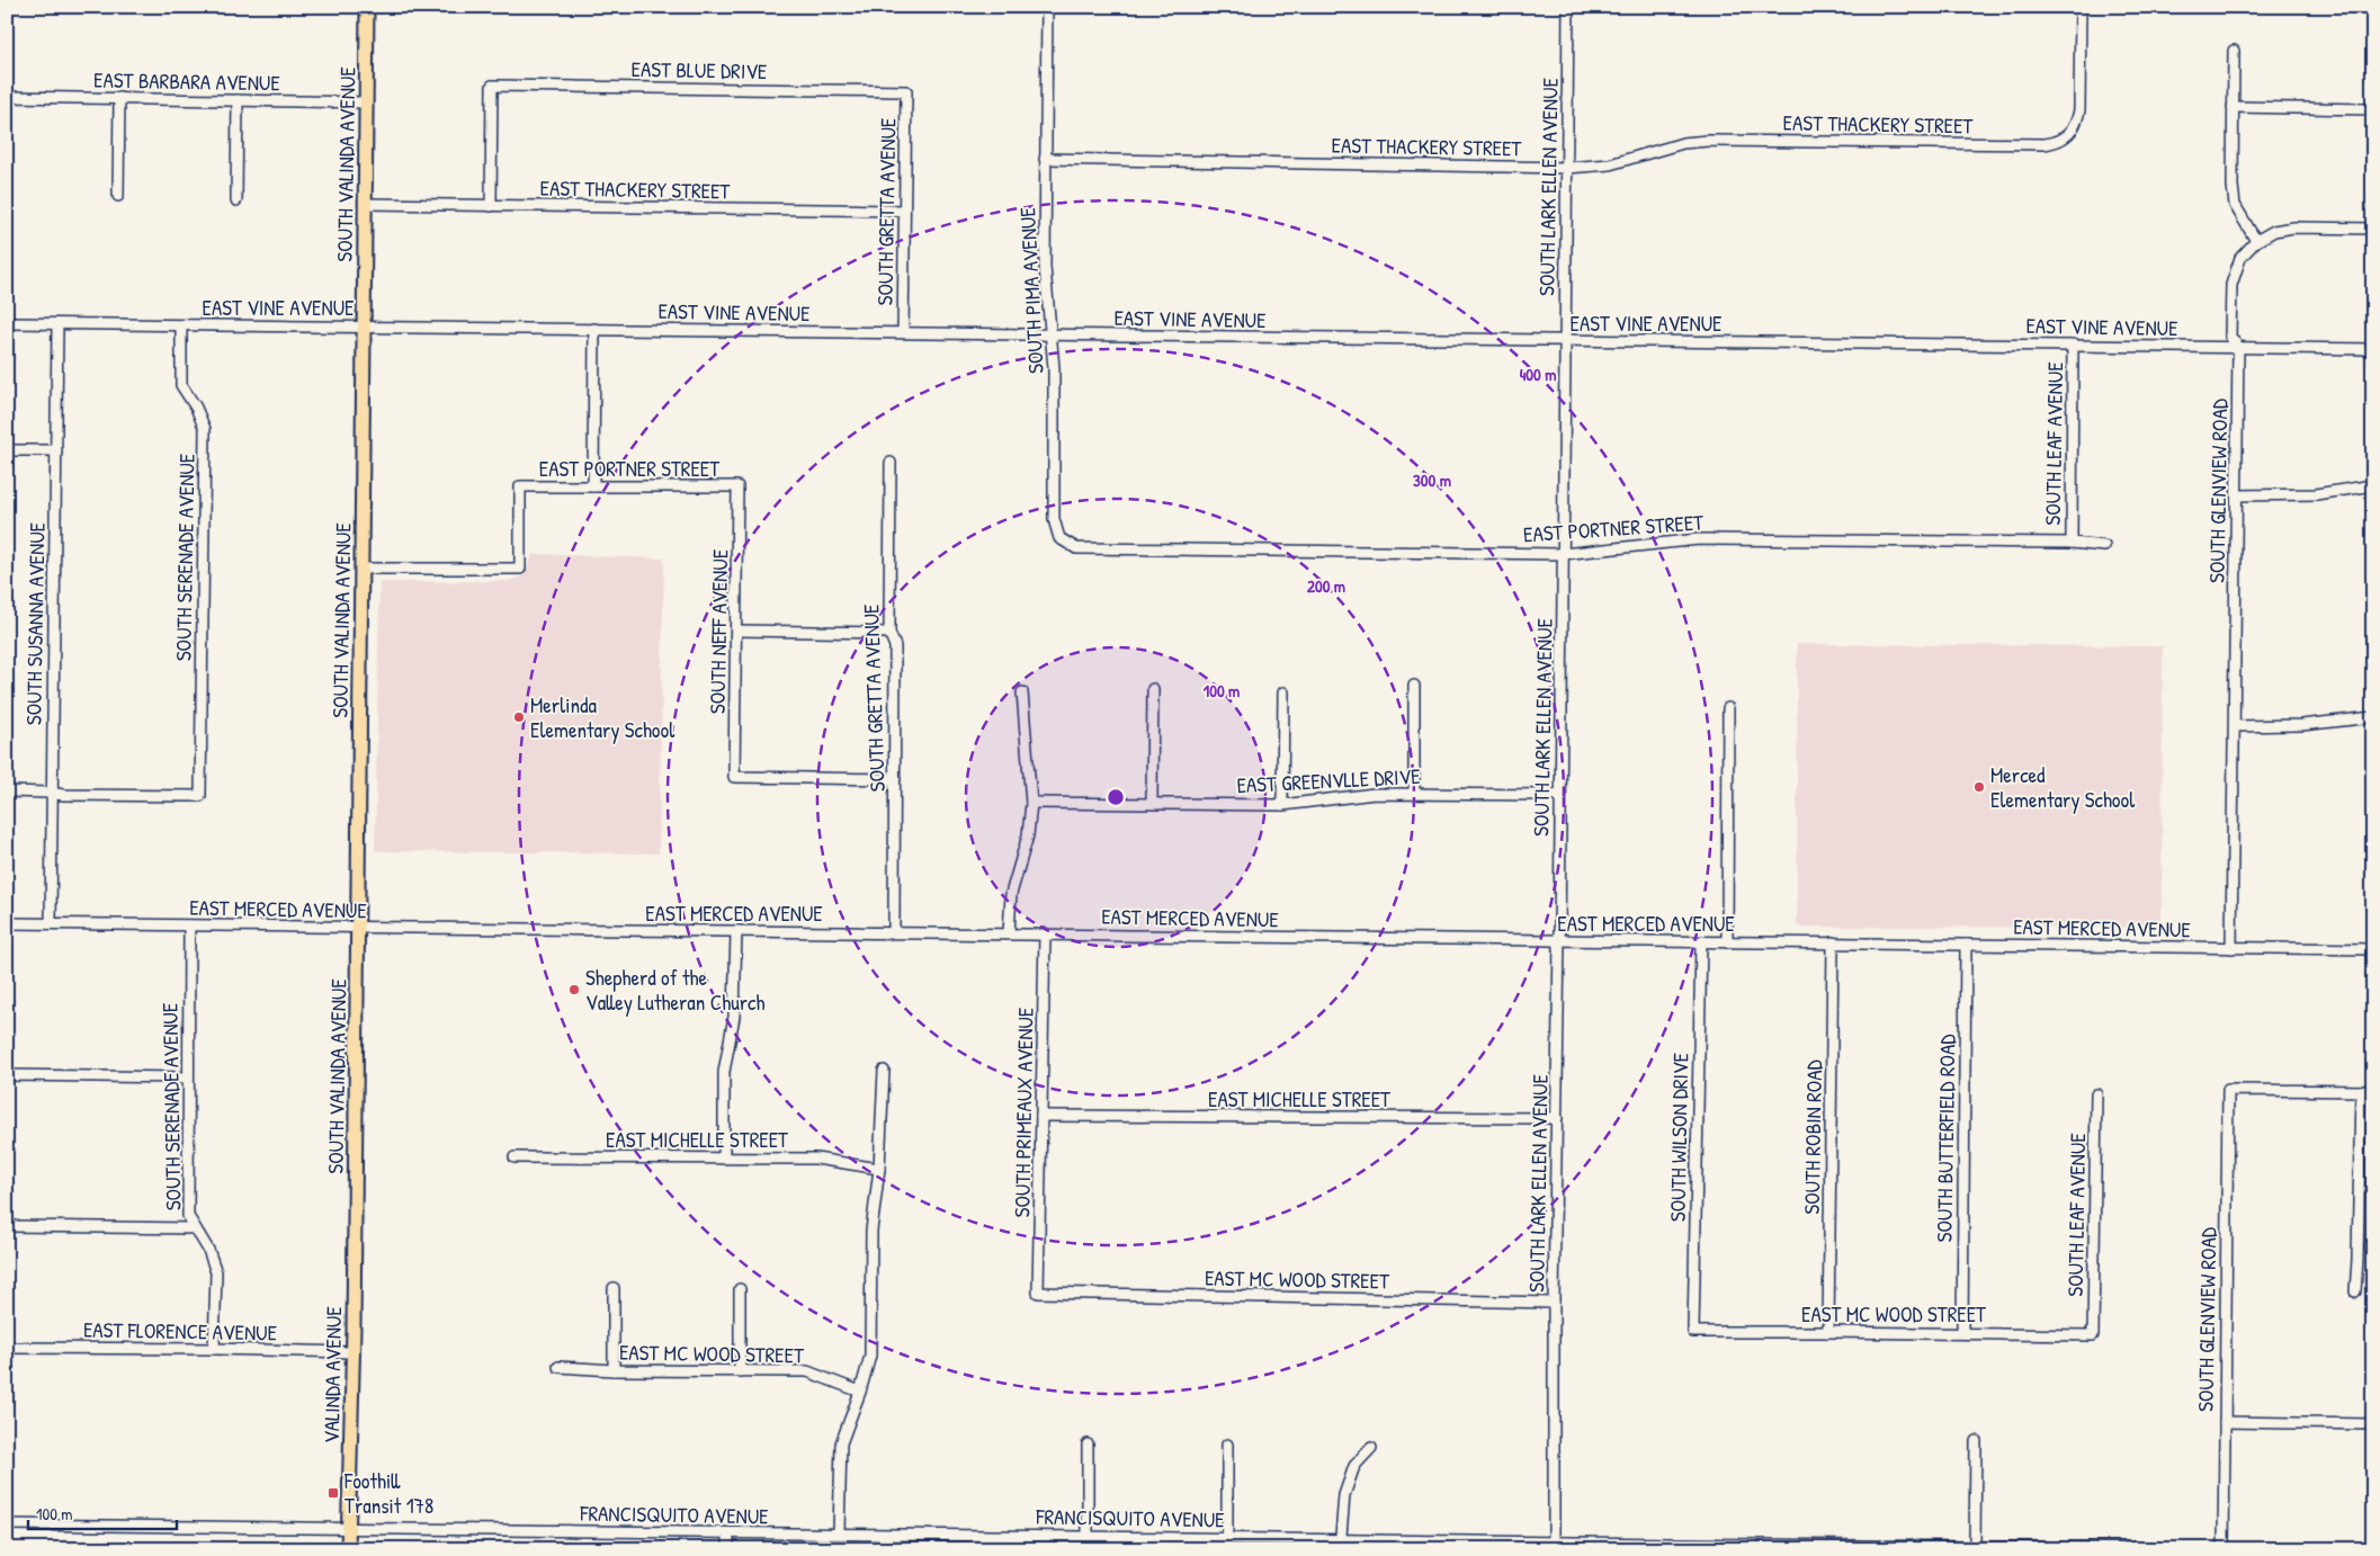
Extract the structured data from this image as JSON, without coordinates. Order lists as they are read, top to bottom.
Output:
{
  "streets": {
    "main road": ["SOUTH VALINDA AVENUE", "VALINDA AVENUE"],
    "street": [
      "EAST BLUE DRIVE",
      "EAST BARBARA AVENUE",
      "EAST THACKERY STREET",
      "SOUTH LARK ELLEN AVENUE",
      "SOUTH GRETTA AVENUE",
      "SOUTH PIMA AVENUE",
      "EAST VINE AVENUE",
      "SOUTH LEAF AVENUE",
      "EAST PORTNER STREET",
      "SOUTH GLENVIEW ROAD",
      "SOUTH SERENADE AVENUE",
      "SOUTH SUSANNA AVENUE",
      "SOUTH NEFF AVENUE",
      "EAST GREENVLLE DRIVE",
      "EAST MERCED AVENUE",
      "EAST MICHELLE STREET",
      "SOUTH PRIMEAUX AVENUE",
      "SOUTH WILSON DRIVE",
      "SOUTH ROBIN ROAD",
      "SOUTH BUTTERFIELD ROAD",
      "EAST MC WOOD STREET",
      "EAST FLORENCE AVENUE",
      "FRANCISQUITO AVENUE"
    ]
  },
  "crossings": [
    ["EAST BLUE DRIVE", "EAST THACKERY STREET"],
    ["EAST BLUE DRIVE", "SOUTH GRETTA AVENUE"],
    ["EAST BARBARA AVENUE", "SOUTH VALINDA AVENUE"],
    ["EAST THACKERY STREET", "SOUTH VALINDA AVENUE"],
    ["EAST THACKERY STREET", "SOUTH LARK ELLEN AVENUE"],
    ["EAST THACKERY STREET", "SOUTH GRETTA AVENUE"],
    ["EAST THACKERY STREET", "SOUTH PIMA AVENUE"],
    ["SOUTH VALINDA AVENUE", "EAST VINE AVENUE"],
    ["SOUTH VALINDA AVENUE", "EAST PORTNER STREET"],
    ["SOUTH VALINDA AVENUE", "EAST MERCED AVENUE"],
    ["SOUTH VALINDA AVENUE", "VALINDA AVENUE"],
    ["SOUTH LARK ELLEN AVENUE", "EAST VINE AVENUE"],
    ["SOUTH LARK ELLEN AVENUE", "EAST PORTNER STREET"],
    ["SOUTH LARK ELLEN AVENUE", "EAST GREENVLLE DRIVE"],
    ["SOUTH LARK ELLEN AVENUE", "EAST MERCED AVENUE"],
    ["SOUTH LARK ELLEN AVENUE", "EAST MICHELLE STREET"],
    ["SOUTH LARK ELLEN AVENUE", "EAST MC WOOD STREET"],
    ["SOUTH LARK ELLEN AVENUE", "FRANCISQUITO AVENUE"],
    ["SOUTH GRETTA AVENUE", "EAST VINE AVENUE"],
    ["SOUTH GRETTA AVENUE", "SOUTH NEFF AVENUE"],
    ["SOUTH GRETTA AVENUE", "EAST MERCED AVENUE"],
    ["SOUTH PIMA AVENUE", "EAST VINE AVENUE"],
    ["SOUTH PIMA AVENUE", "EAST PORTNER STREET"],
    ["EAST VINE AVENUE", "SOUTH LEAF AVENUE"],
    ["EAST VINE AVENUE", "SOUTH GLENVIEW ROAD"],
    ["EAST VINE AVENUE", "SOUTH SERENADE AVENUE"],
    ["EAST VINE AVENUE", "SOUTH SUSANNA AVENUE"],
    ["SOUTH LEAF AVENUE", "EAST PORTNER STREET"],
    ["SOUTH LEAF AVENUE", "EAST MC WOOD STREET"],
    ["EAST PORTNER STREET", "SOUTH NEFF AVENUE"],
    ["SOUTH GLENVIEW ROAD", "EAST MERCED AVENUE"],
    ["SOUTH SERENADE AVENUE", "SOUTH SUSANNA AVENUE"],
    ["SOUTH SERENADE AVENUE", "EAST MERCED AVENUE"],
    ["SOUTH SERENADE AVENUE", "EAST FLORENCE AVENUE"],
    ["SOUTH SUSANNA AVENUE", "EAST MERCED AVENUE"],
    ["EAST MERCED AVENUE", "SOUTH PRIMEAUX AVENUE"],
    ["EAST MERCED AVENUE", "SOUTH WILSON DRIVE"],
    ["EAST MERCED AVENUE", "SOUTH ROBIN ROAD"],
    ["EAST MERCED AVENUE", "SOUTH BUTTERFIELD ROAD"],
    ["EAST MICHELLE STREET", "SOUTH PRIMEAUX AVENUE"],
    ["SOUTH PRIMEAUX AVENUE", "EAST MC WOOD STREET"],
    ["SOUTH WILSON DRIVE", "EAST MC WOOD STREET"],
    ["SOUTH ROBIN ROAD", "EAST MC WOOD STREET"],
    ["SOUTH BUTTERFIELD ROAD", "EAST MC WOOD STREET"],
    ["EAST FLORENCE AVENUE", "VALINDA AVENUE"],
    ["VALINDA AVENUE", "FRANCISQUITO AVENUE"]
  ],
  "places": {
    "other": ["Merlinda Elementary School", "Merced Elementary School", "Shepherd of the Valley Lutheran Church"],
    "transit": ["Foothill Transit 178"]
  },
  "scale_bar": "100 m",
  "rings": [
    "400 m",
    "300 m",
    "200 m",
    "100 m"
  ]
}
